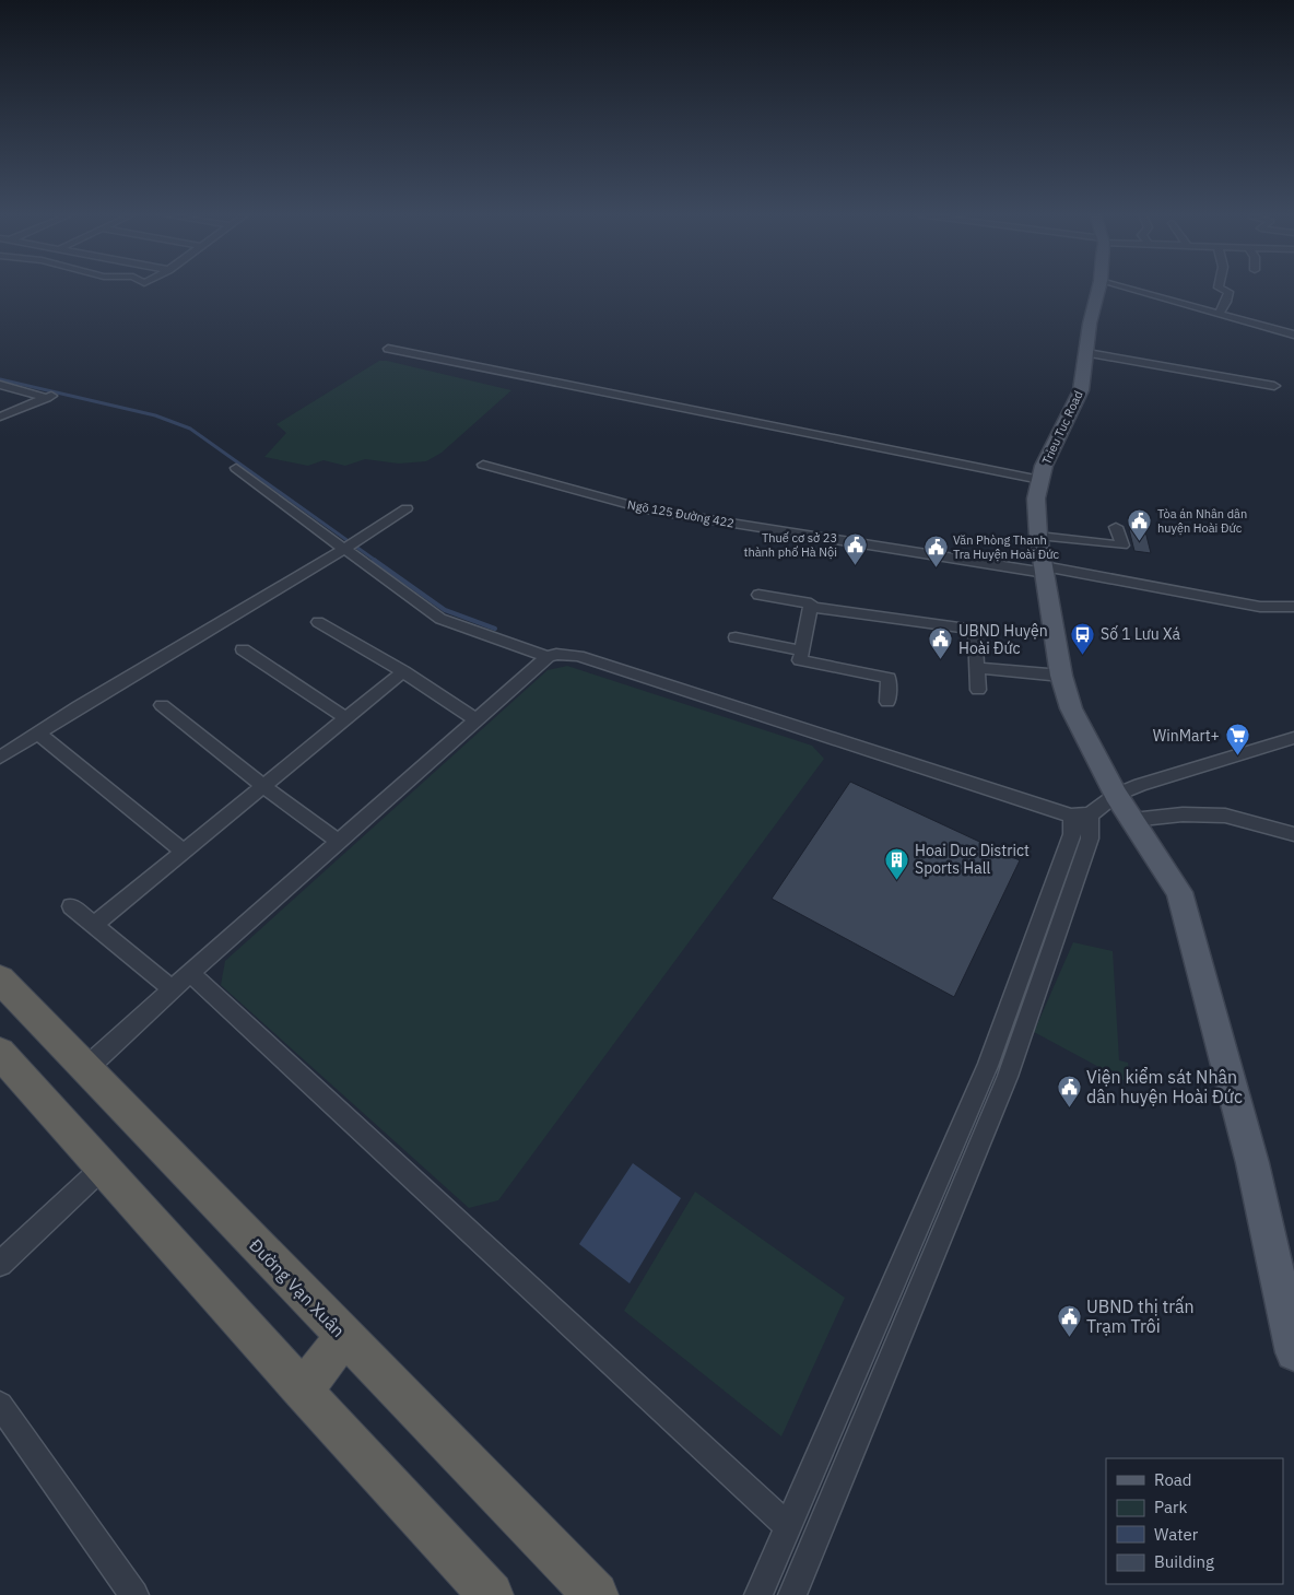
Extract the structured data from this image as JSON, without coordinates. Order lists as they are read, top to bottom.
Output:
{
  "streets": {
    "highway": ["Đường Vạn Xuân"],
    "main road": ["Trieu Tuc Road"],
    "street": ["Ngõ 125 Đường 422"]
  },
  "crossings": [
    ["Trieu Tuc Road", "Ngõ 125 Đường 422"]
  ],
  "places": {
    "public building": [
      "Tòa án Nhân dân huyện Hoài Đức",
      "Thuế cơ sở 23 thành phố Hà Nội",
      "Văn Phòng Thanh Tra Huyện Hoài Đức",
      "UBND Huyện Hoài Đức",
      "Viện kiểm sát Nhân dân huyện Hoài Đức",
      "UBND thị trấn Trạm Trôi"
    ],
    "bus stop": ["Số 1 Lưu Xá"],
    "supermarket": ["WinMart+"],
    "building": ["Hoai Duc District Sports Hall"]
  },
  "legend": [
    "Road",
    "Park",
    "Water",
    "Building"
  ]
}
